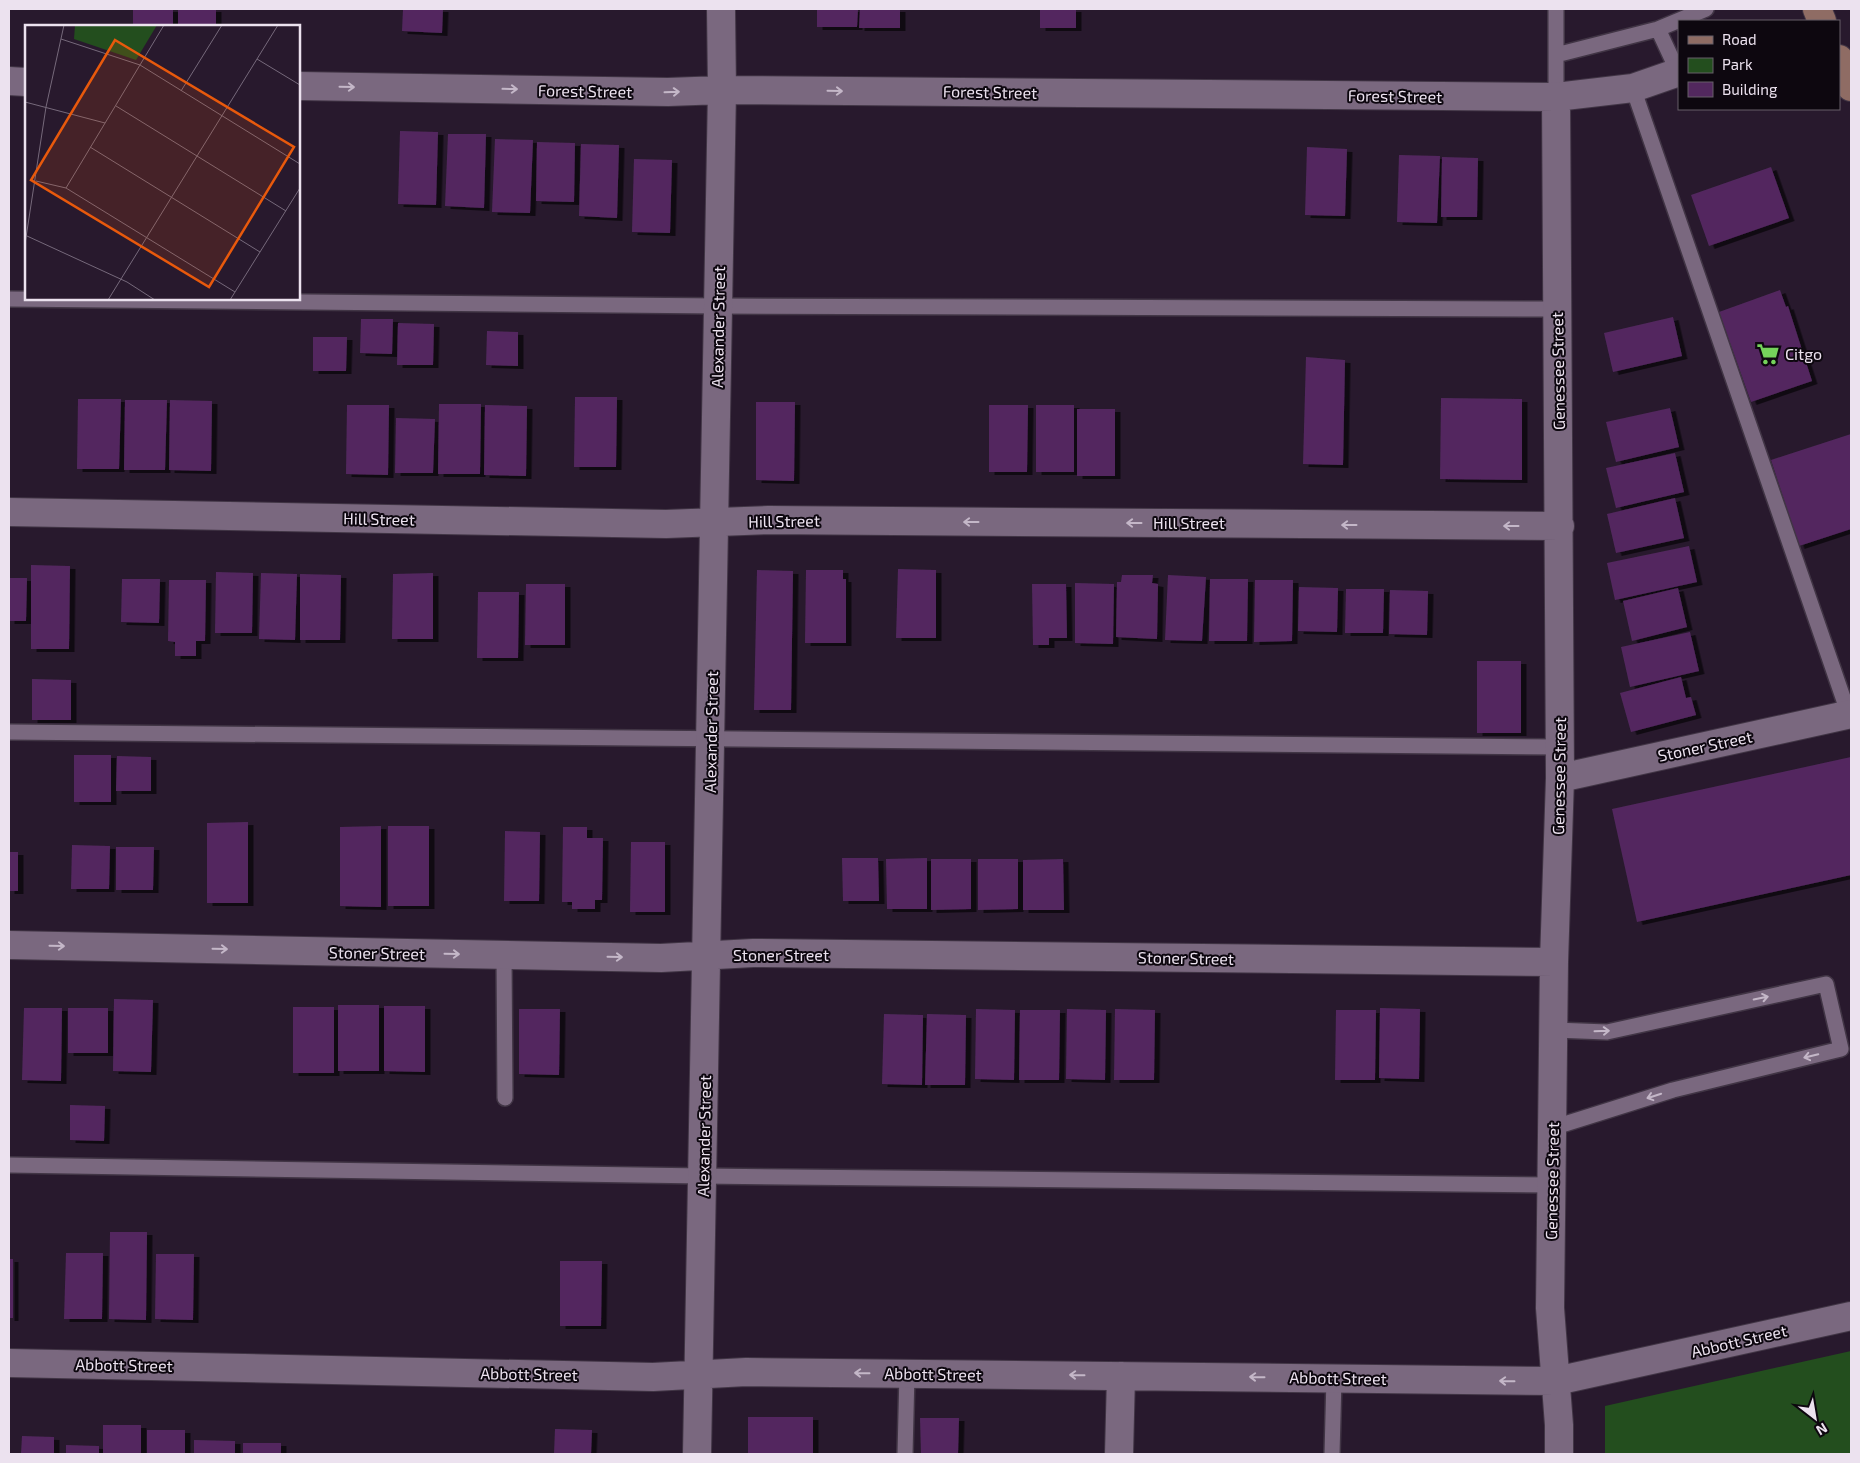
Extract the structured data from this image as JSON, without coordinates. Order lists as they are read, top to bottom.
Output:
{
  "streets": {
    "street": [
      "Forest Street",
      "Alexander Street",
      "Genessee Street",
      "Hill Street",
      "Stoner Street",
      "Abbott Street"
    ]
  },
  "crossings": [
    ["Forest Street", "Alexander Street"],
    ["Forest Street", "Genessee Street"],
    ["Alexander Street", "Hill Street"],
    ["Alexander Street", "Stoner Street"],
    ["Alexander Street", "Abbott Street"],
    ["Genessee Street", "Hill Street"],
    ["Genessee Street", "Stoner Street"],
    ["Genessee Street", "Abbott Street"]
  ],
  "one_way": [
    "Forest Street",
    "Hill Street",
    "Stoner Street",
    "Abbott Street"
  ],
  "places": {
    "supermarket": ["Citgo"]
  },
  "legend": ["Road", "Park", "Building"],
  "north": "bottom right"
}
